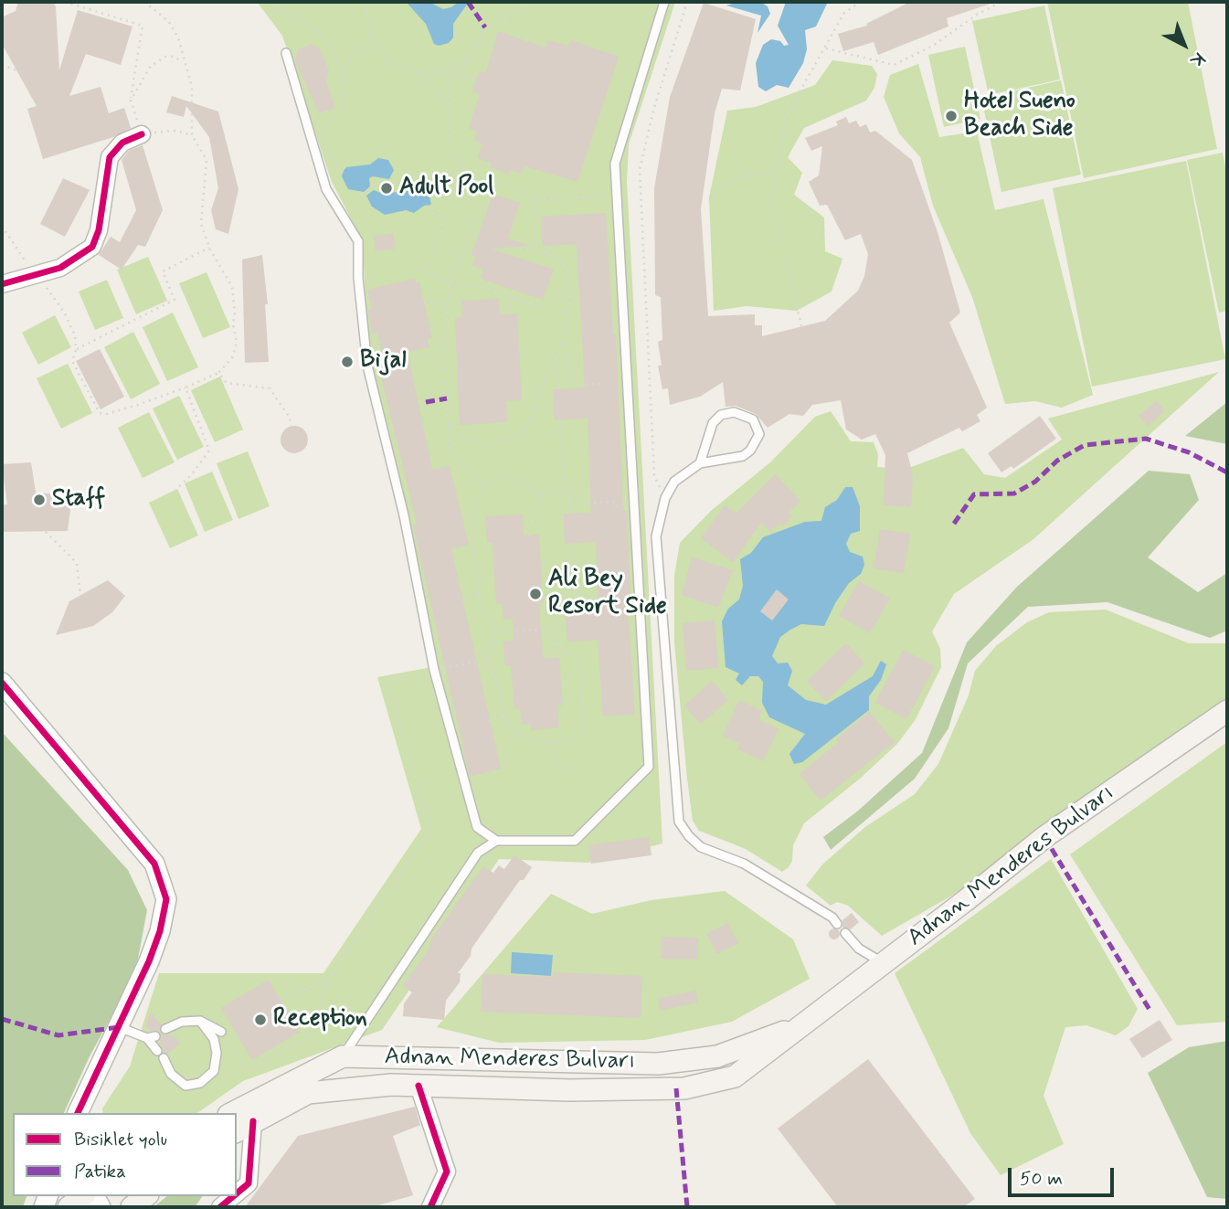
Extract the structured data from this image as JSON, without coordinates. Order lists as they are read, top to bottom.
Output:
{
  "streets": {
    "main road": ["Adnan Menderes Bulvarı"]
  },
  "places": [
    "Hotel Sueno Beach Side",
    "Adult Pool",
    "Bijal",
    "Staff",
    "Ali Bey Resort Side",
    "Reception"
  ],
  "legend": ["Bisiklet yolu", "Patika"],
  "scale_bar": "50 m",
  "north": "bottom right"
}
